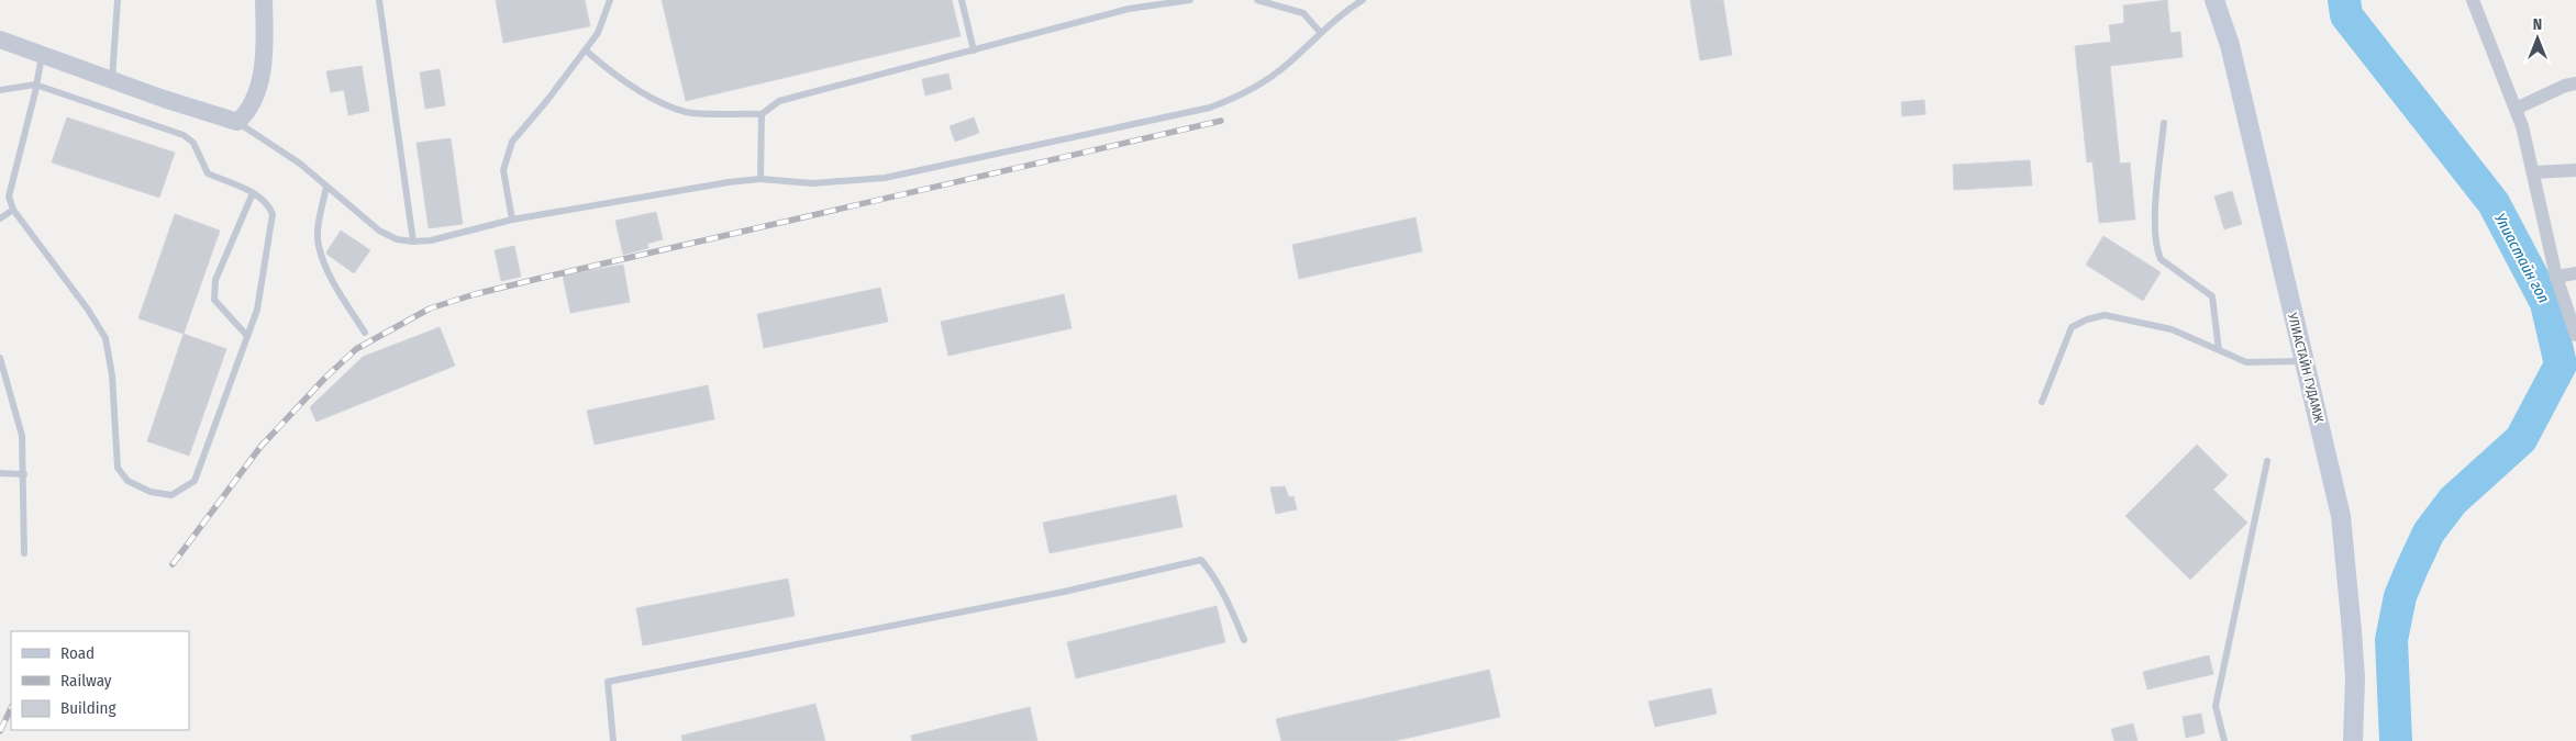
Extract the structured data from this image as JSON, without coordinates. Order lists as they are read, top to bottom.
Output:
{
  "streets": {
    "main road": ["УЛИАСТАЙН ГУДАМЖ"]
  },
  "water": ["Улиастайн гол"],
  "legend": ["Road", "Railway", "Building"],
  "north": "top"
}
